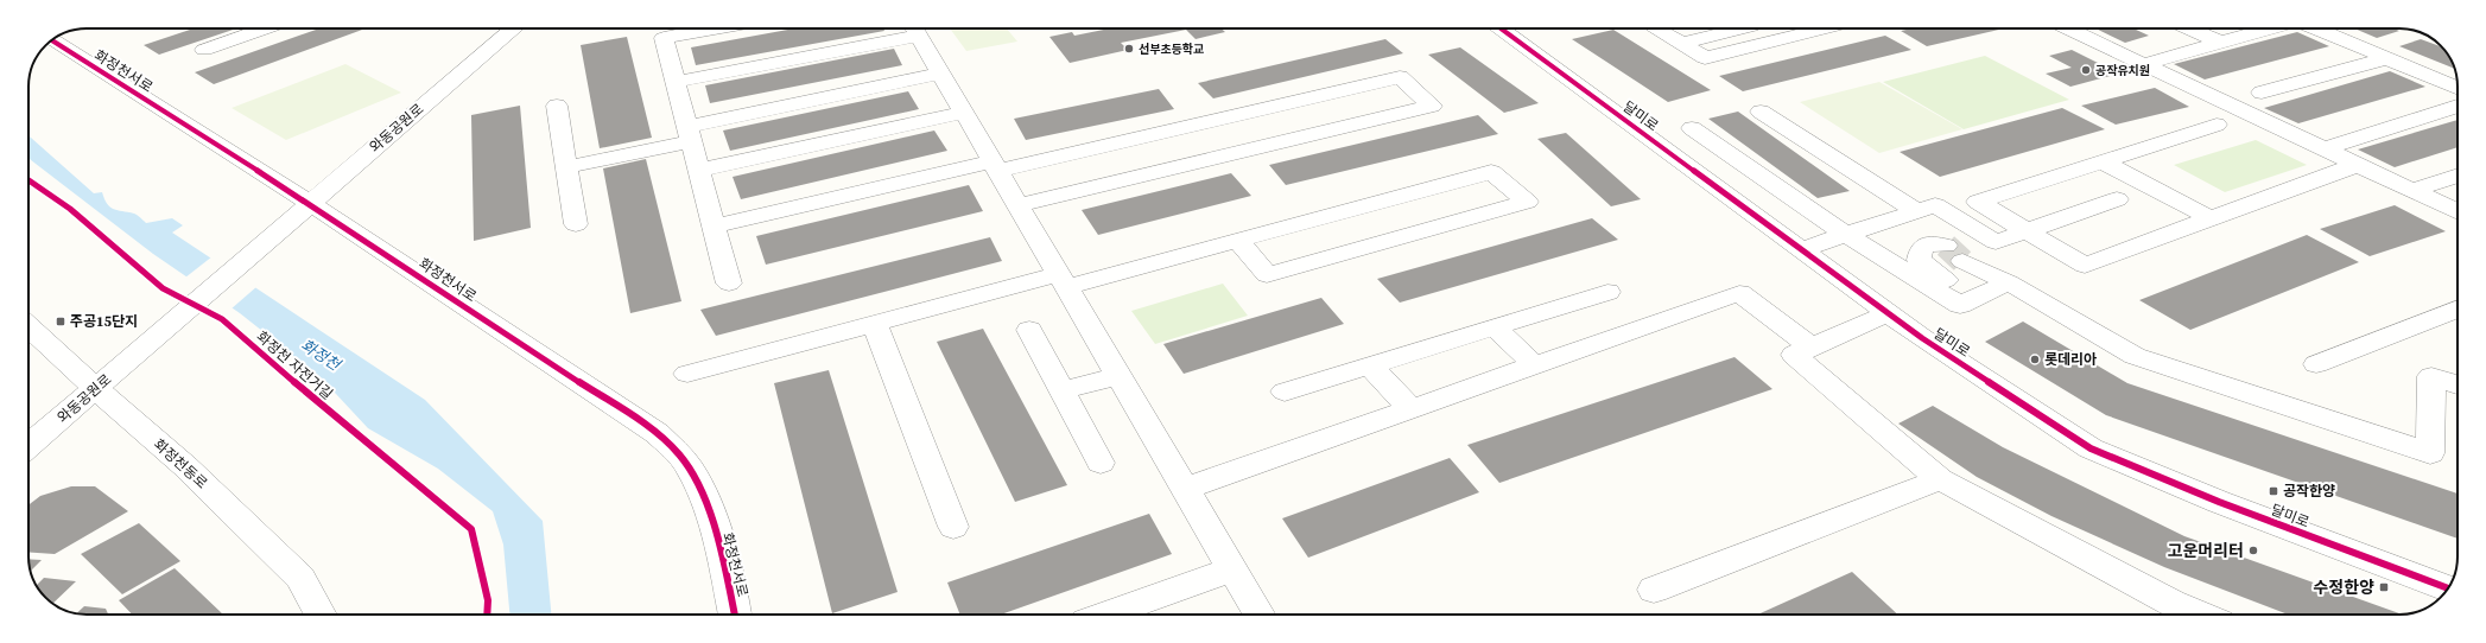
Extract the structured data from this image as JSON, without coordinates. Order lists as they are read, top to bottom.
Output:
{
  "streets": {
    "street": [
      "화정천서로",
      "달미로",
      "와동공원로",
      "화정천동로"
    ],
    "cycle path": ["화정천 자전거길"]
  },
  "crossings": [
    ["화정천서로", "와동공원로"],
    ["와동공원로", "화정천동로"]
  ],
  "water": ["화정천"],
  "places": {
    "other": [
      "선부초등학교",
      "공작유치원",
      "롯데리아",
      "고운머리터"
    ],
    "transit": ["주공15단지", "공작한양", "수정한양"]
  }
}
